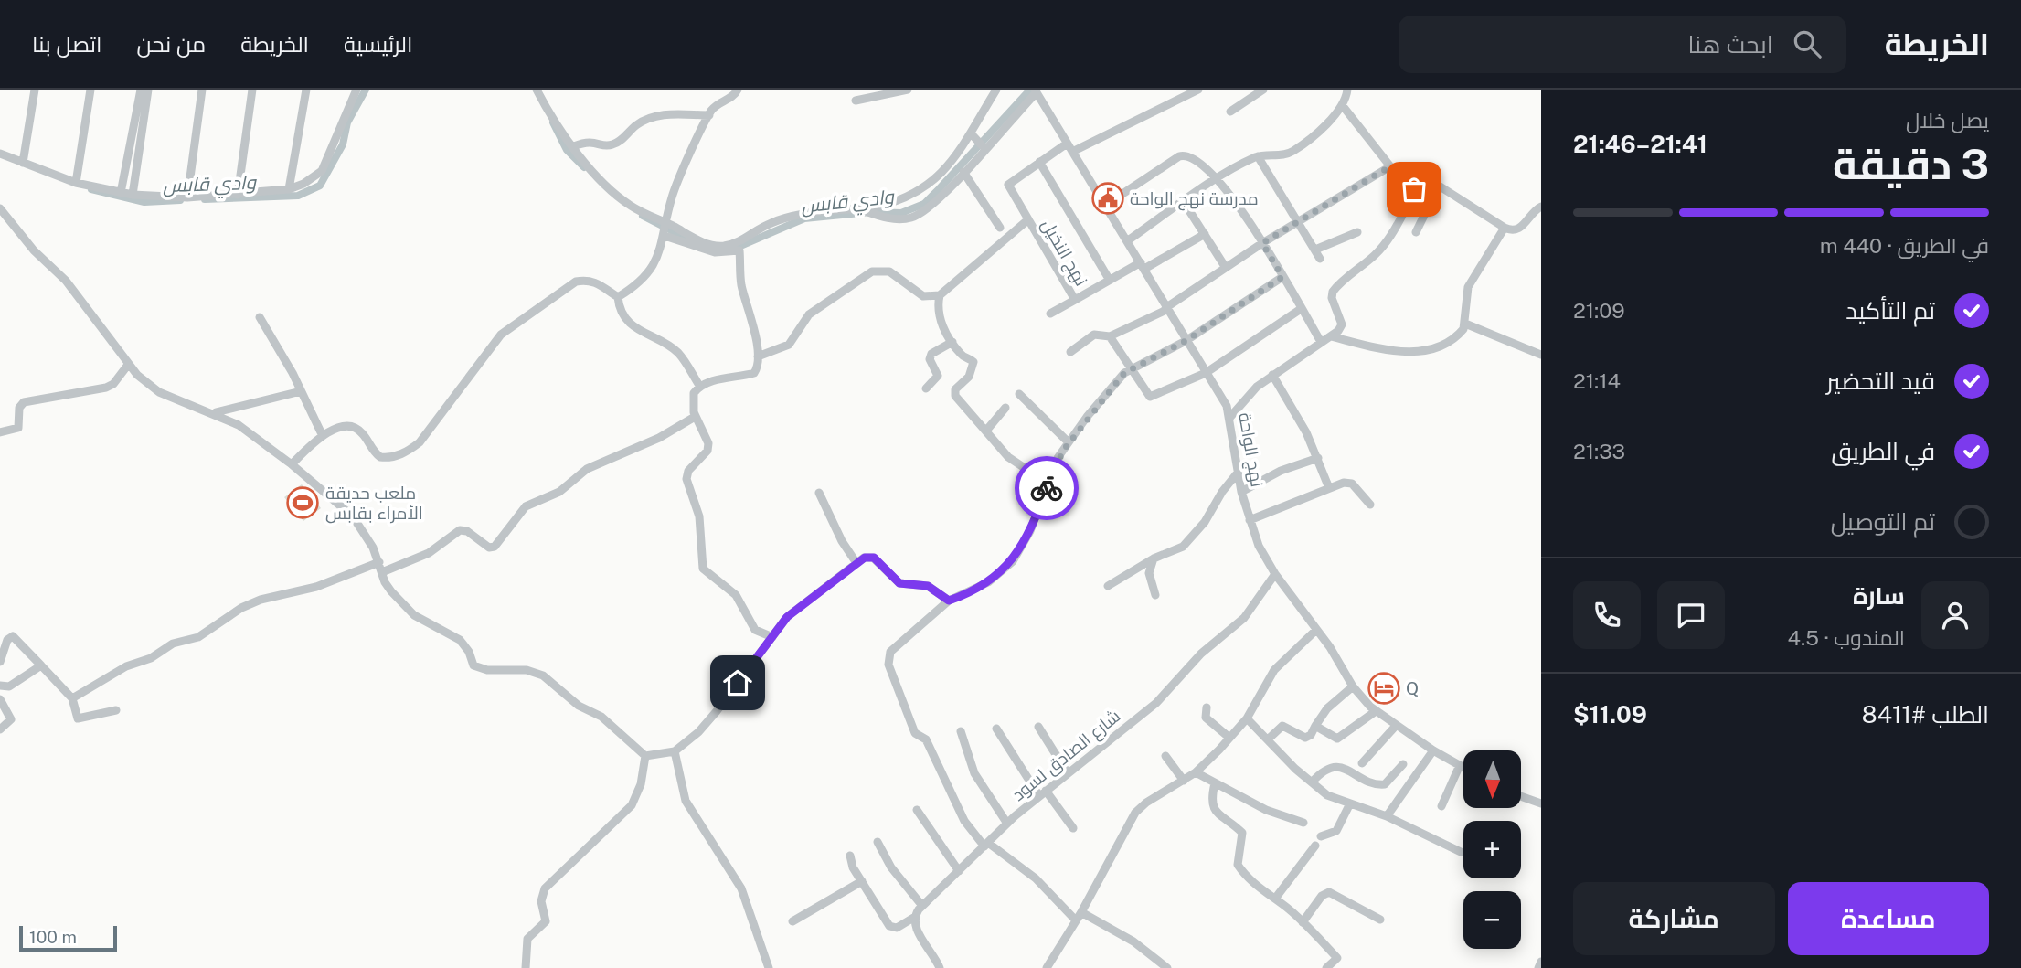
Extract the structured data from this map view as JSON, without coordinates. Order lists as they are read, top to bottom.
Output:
{
  "streets": {
    "street": ["نهج النخيل", "نهج الواحة", "شارع الصادق لسود"]
  },
  "crossings": [
    ["نهج النخيل", "نهج الواحة"],
    ["نهج الواحة", "شارع الصادق لسود"]
  ],
  "water": ["وادي قابس"],
  "places": {
    "public building": ["مدرسة نهج الواحة"],
    "sports": ["ملعب حديقة الأمراء بقابس"],
    "hotel": ["Q"]
  },
  "scale_bar": "100 m",
  "north": "bottom",
  "page": {
    "header": "الخريطة",
    "search": "ابحث هنا",
    "nav": [
      "الرئيسية",
      "الخريطة",
      "من نحن",
      "اتصل بنا"
    ],
    "heading": ["3 دقيقة", "يصل خلال", "21:41–21:46"],
    "panel": [
      "سارة",
      "المندوب · 4.5",
      "الطلب #8411",
      "$11.09"
    ],
    "bar": "في الطريق · 440 m",
    "list": [
      ["تم التأكيد", "21:09"],
      ["قيد التحضير", "21:14"],
      ["في الطريق", "21:33"],
      "تم التوصيل"
    ],
    "map_buttons": ["+", "−"],
    "buttons": ["مساعدة", "مشاركة"],
    "scale": "100 m"
  }
}
